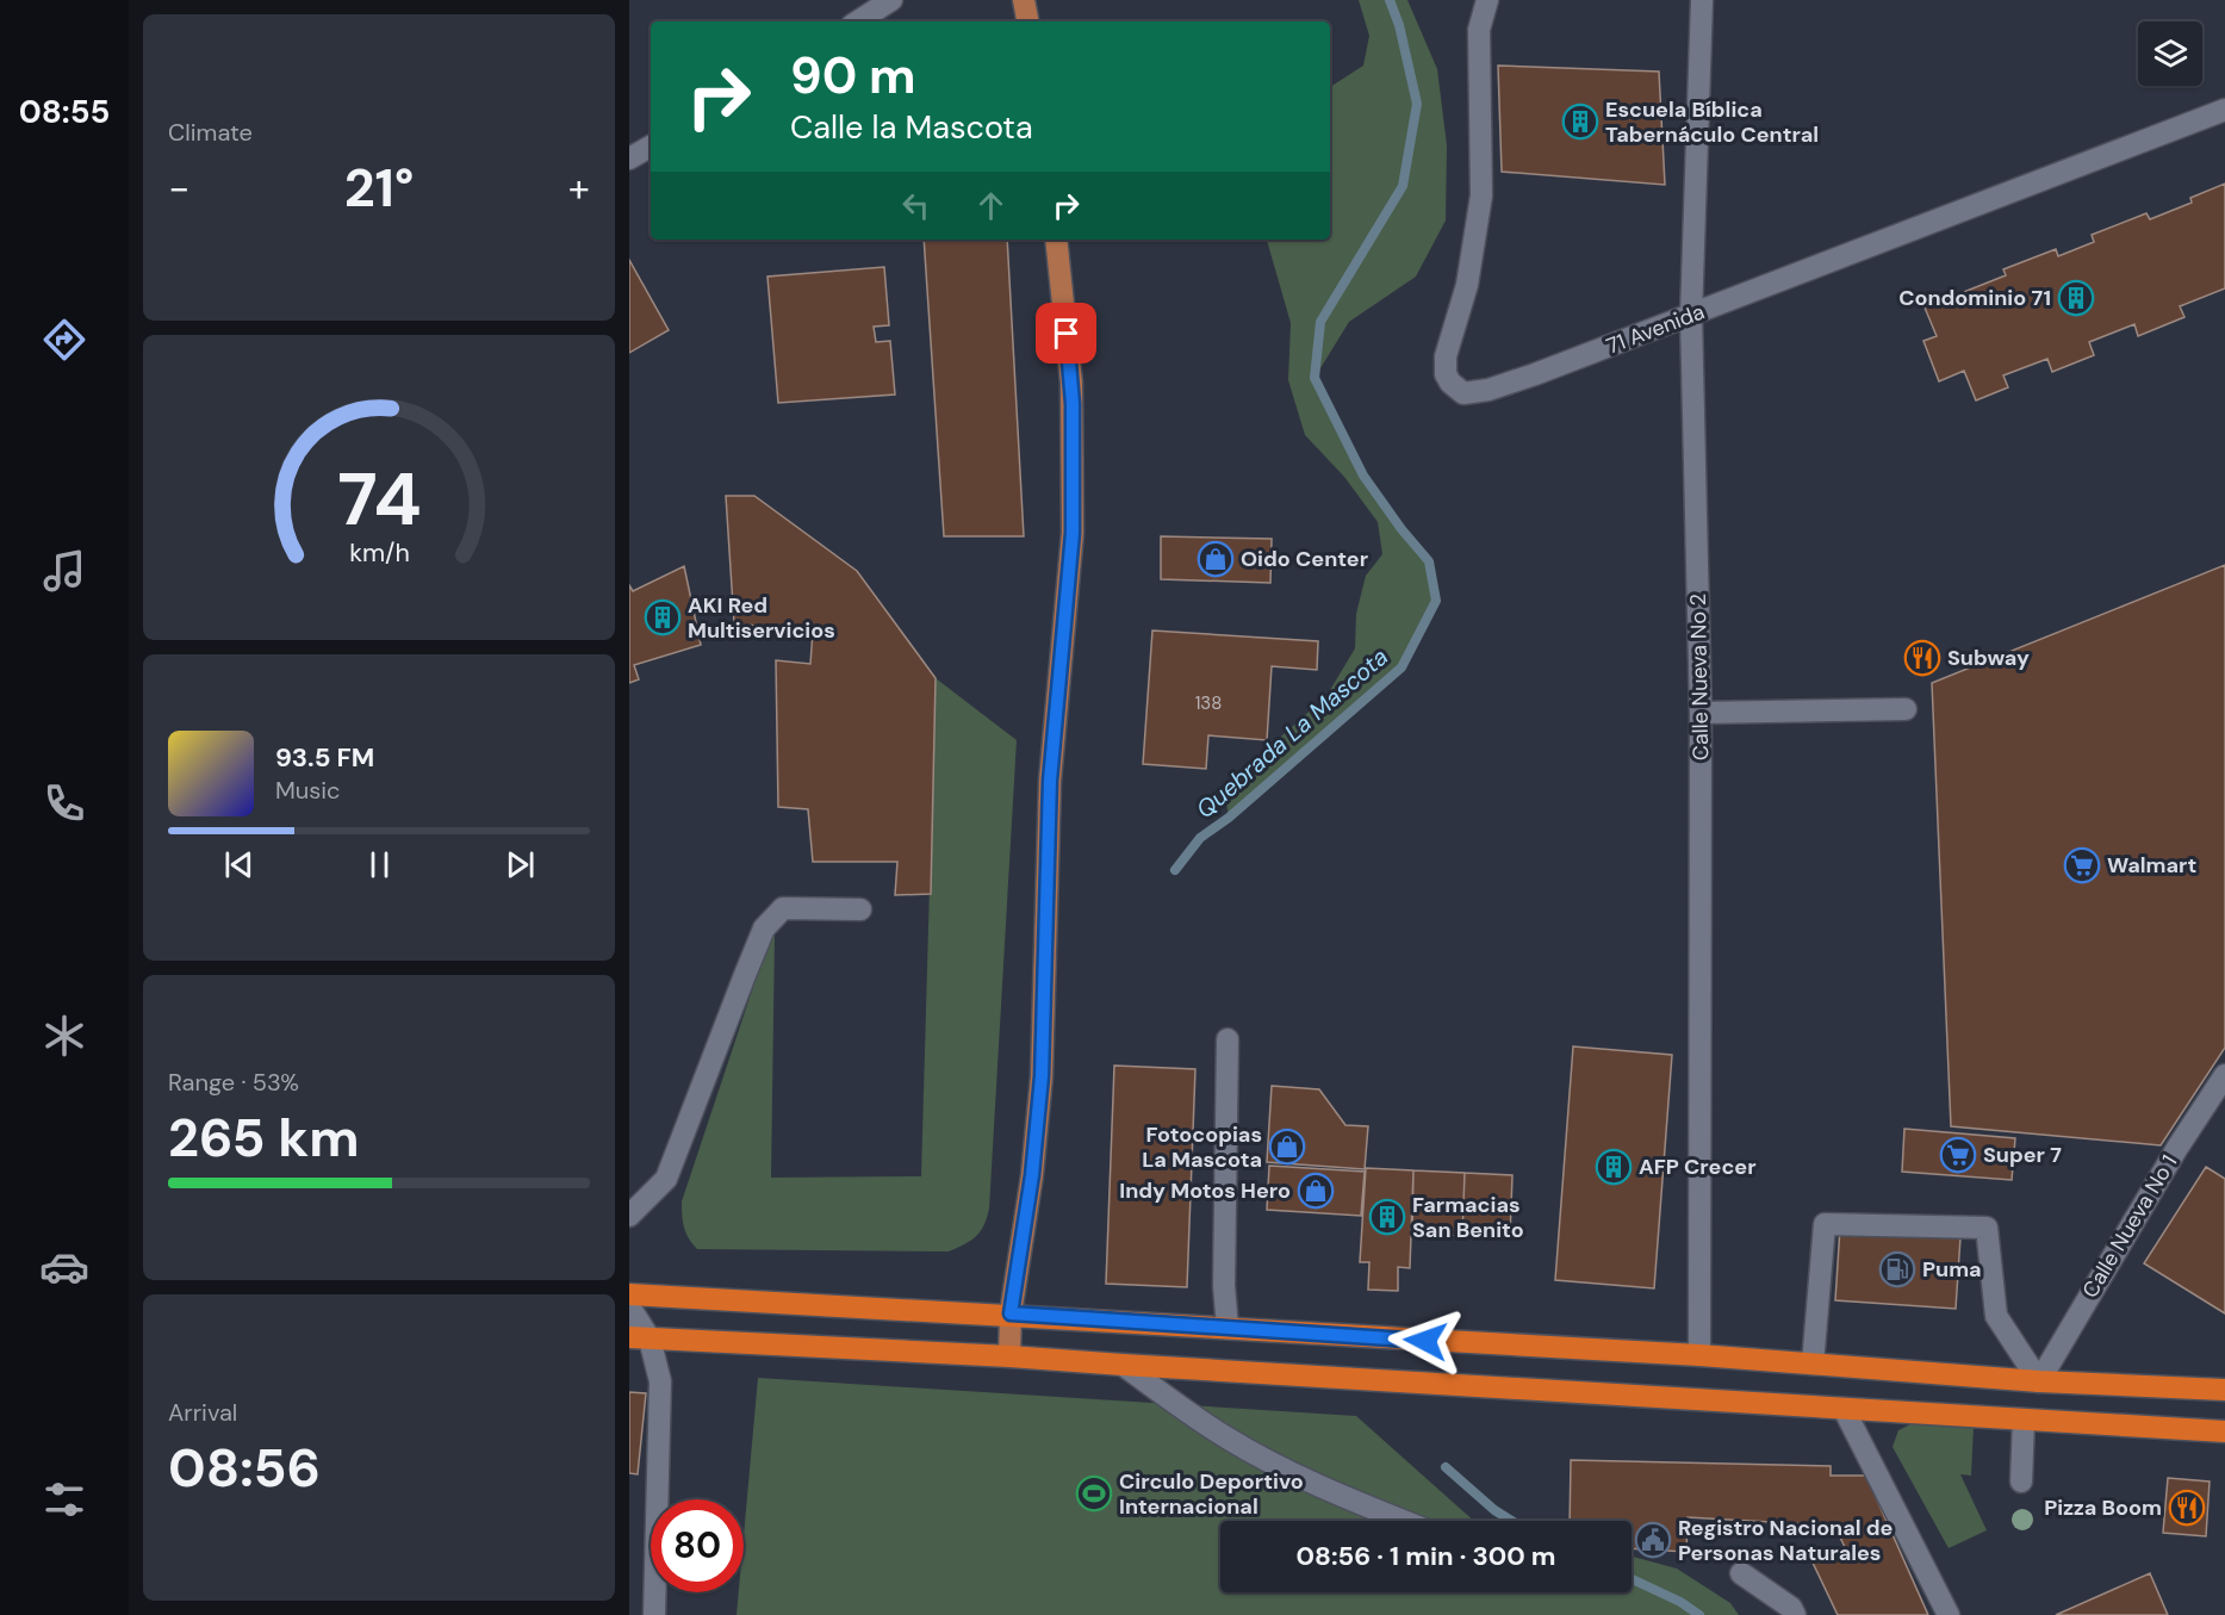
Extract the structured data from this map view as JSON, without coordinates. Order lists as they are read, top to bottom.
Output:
{
  "streets": {
    "street": ["71 Avenida", "Calle Nueva No 2", "Calle Nueva No 1"]
  },
  "crossings": [
    ["71 Avenida", "Calle Nueva No 2"]
  ],
  "water": ["Quebrada La Mascota"],
  "places": {
    "building": [
      "Escuela Bíblica Tabernáculo Central",
      "Condominio 71",
      "AKI Red Multiservicios",
      "AFP Crecer",
      "Farmacias San Benito"
    ],
    "shop": ["Oido Center", "Fotocopias La Mascota", "Indy Motos Hero"],
    "restaurant": ["Subway", "Pizza Boom"],
    "supermarket": ["Walmart", "Super 7"],
    "fuel station": ["Puma"],
    "sports": ["Circulo Deportivo Internacional"],
    "public building": ["Registro Nacional de Personas Naturales"]
  },
  "house_numbers": ["138"],
  "page": {
    "tabs": "08:55",
    "tile": [
      "Climate",
      ["Range · 53%", "265 km"],
      ["Arrival", "08:56"]
    ],
    "turn": ["90 m", "Calle la Mascota"],
    "heat": ["−", "21°", "+"],
    "song": ["93.5 FM", "Music"],
    "limit": "80",
    "trip": "08:56 · 1 min · 300 m",
    "gauge": ["74", "km/h"]
  }
}
